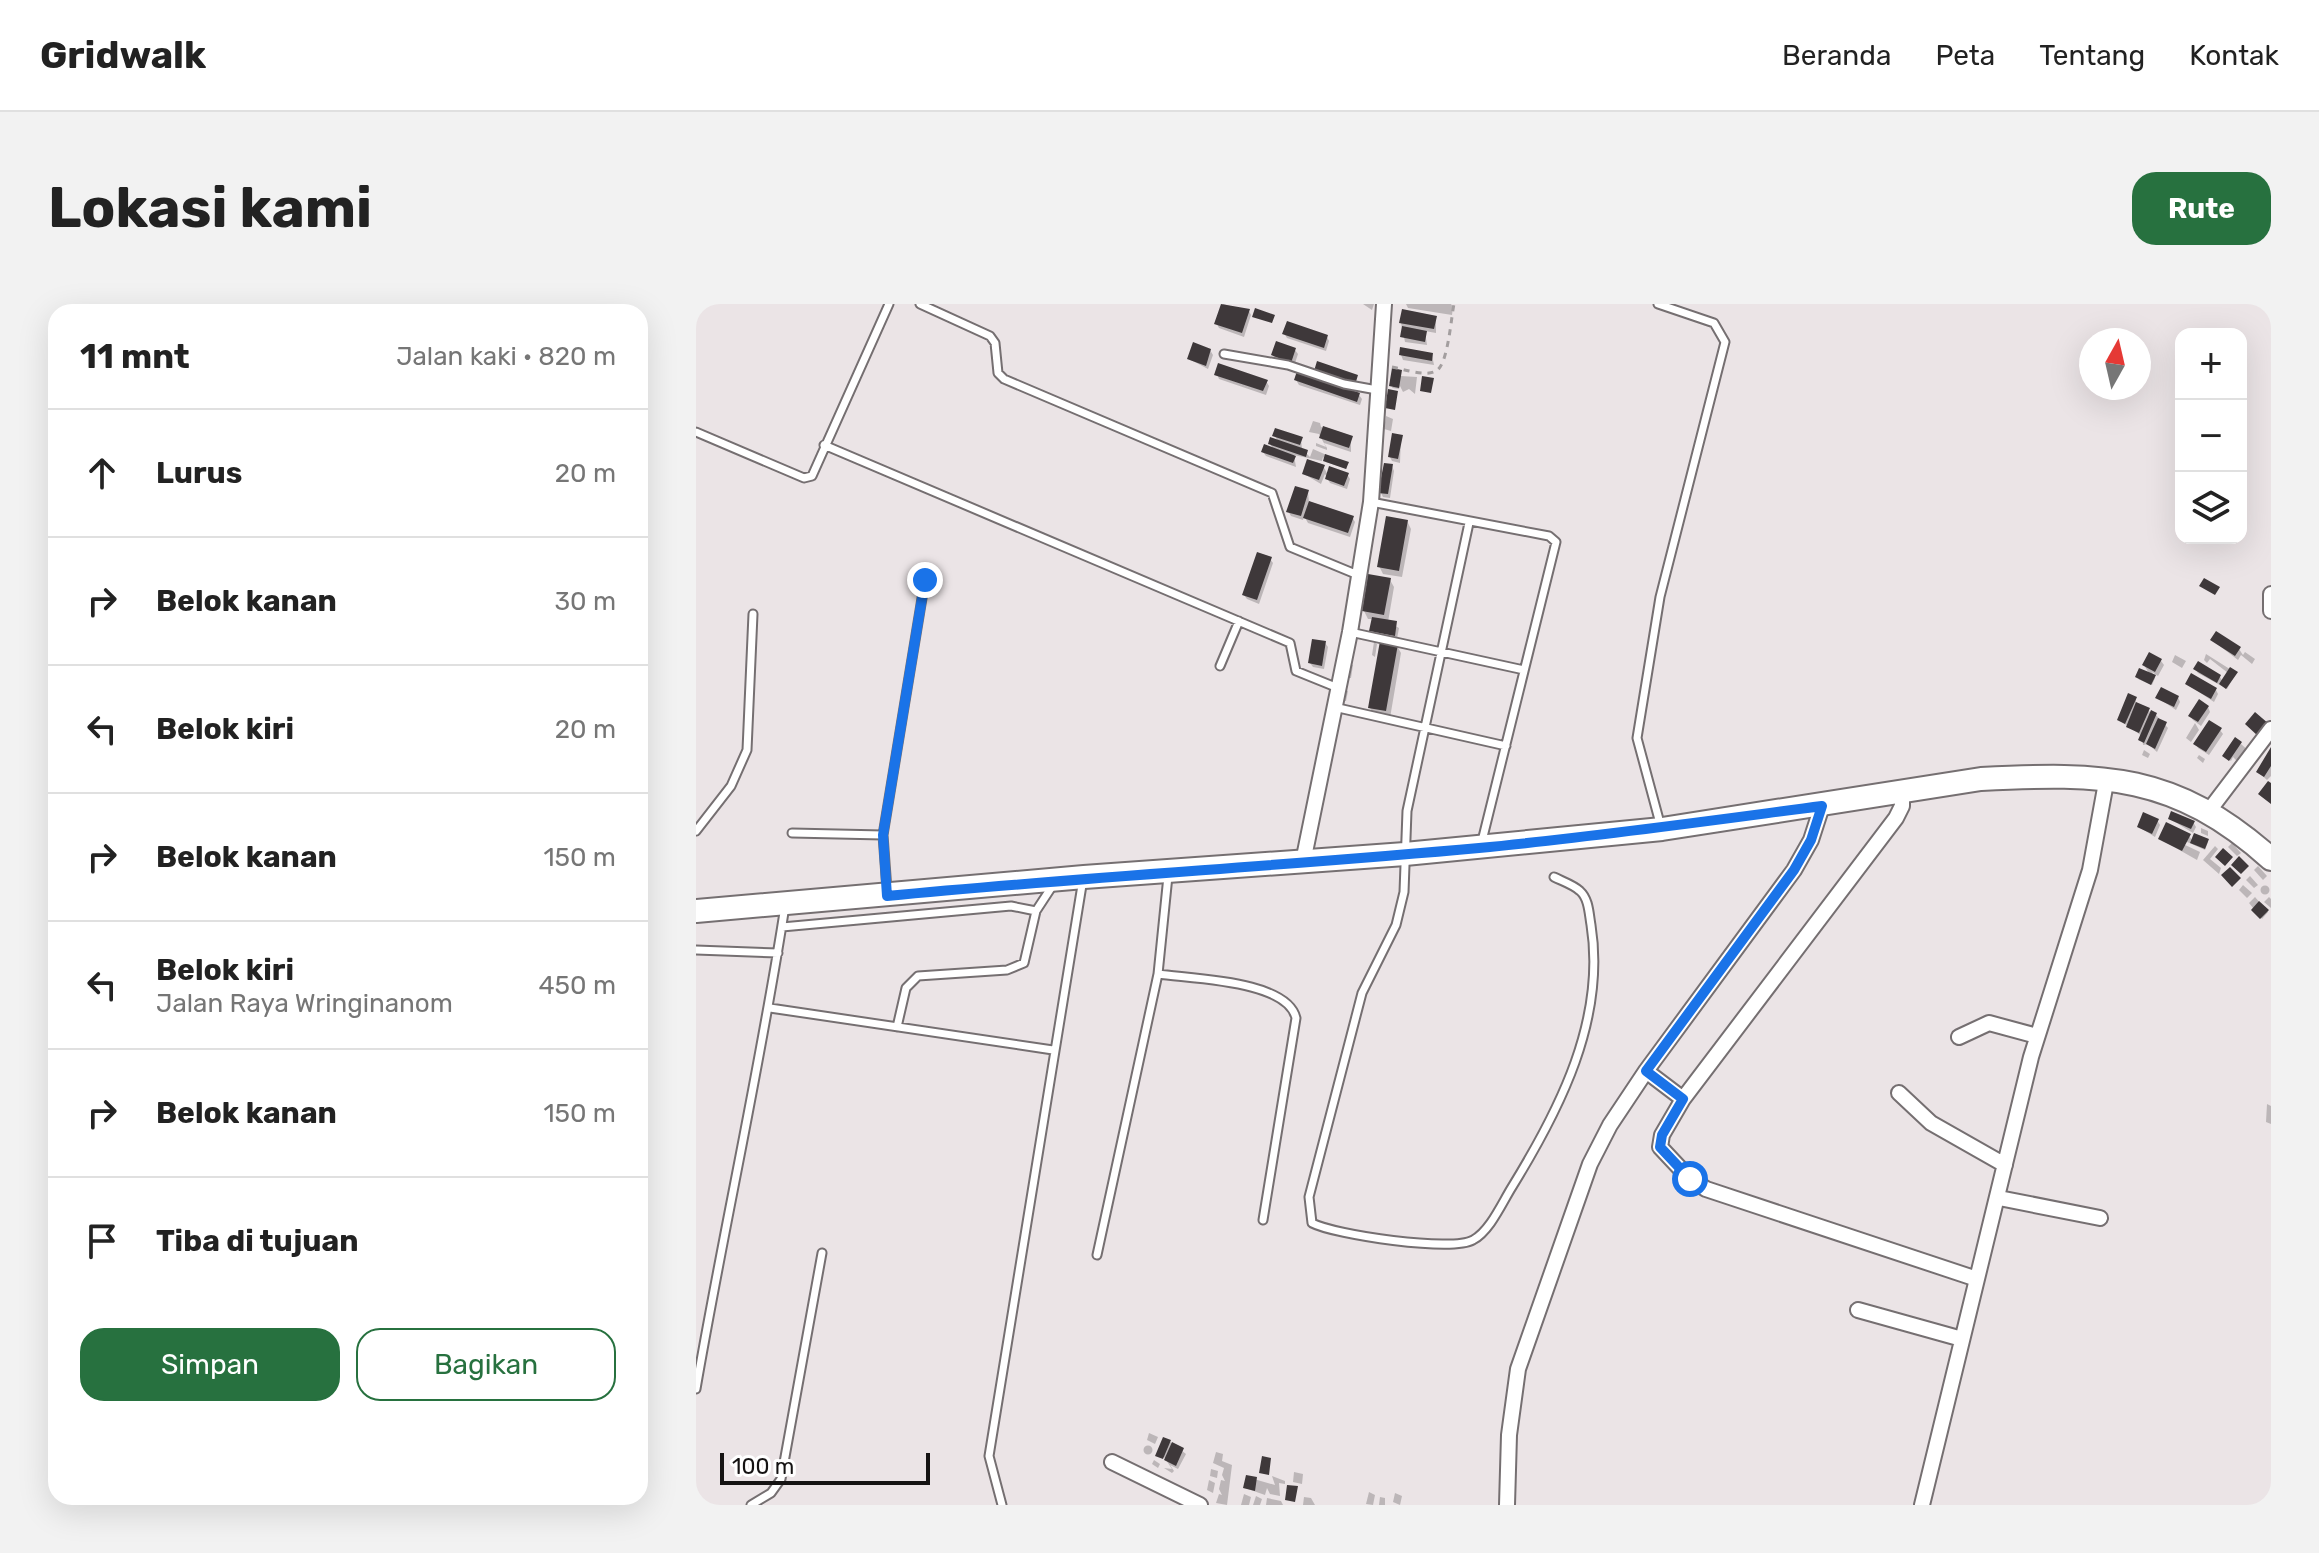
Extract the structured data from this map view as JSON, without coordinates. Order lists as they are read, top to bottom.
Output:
{
  "scale_bar": "100 m",
  "north": "top",
  "page": {
    "header": "Gridwalk",
    "nav": [
      "Beranda",
      "Peta",
      "Tentang",
      "Kontak"
    ],
    "buttons": [
      "Rute",
      ["Simpan", "Bagikan"]
    ],
    "title": "Lokasi kami",
    "heading": ["11 mnt", "Jalan kaki · 820 m"],
    "map_buttons": ["+", "−"],
    "list": [
      ["Lurus", "20 m"],
      ["Belok kanan", "30 m"],
      ["Belok kiri", "20 m"],
      ["Belok kanan", "150 m"],
      ["Belok kiri", "Jalan Raya Wringinanom", "450 m"],
      ["Belok kanan", "150 m"],
      "Tiba di tujuan"
    ],
    "scale": "100 m"
  }
}
